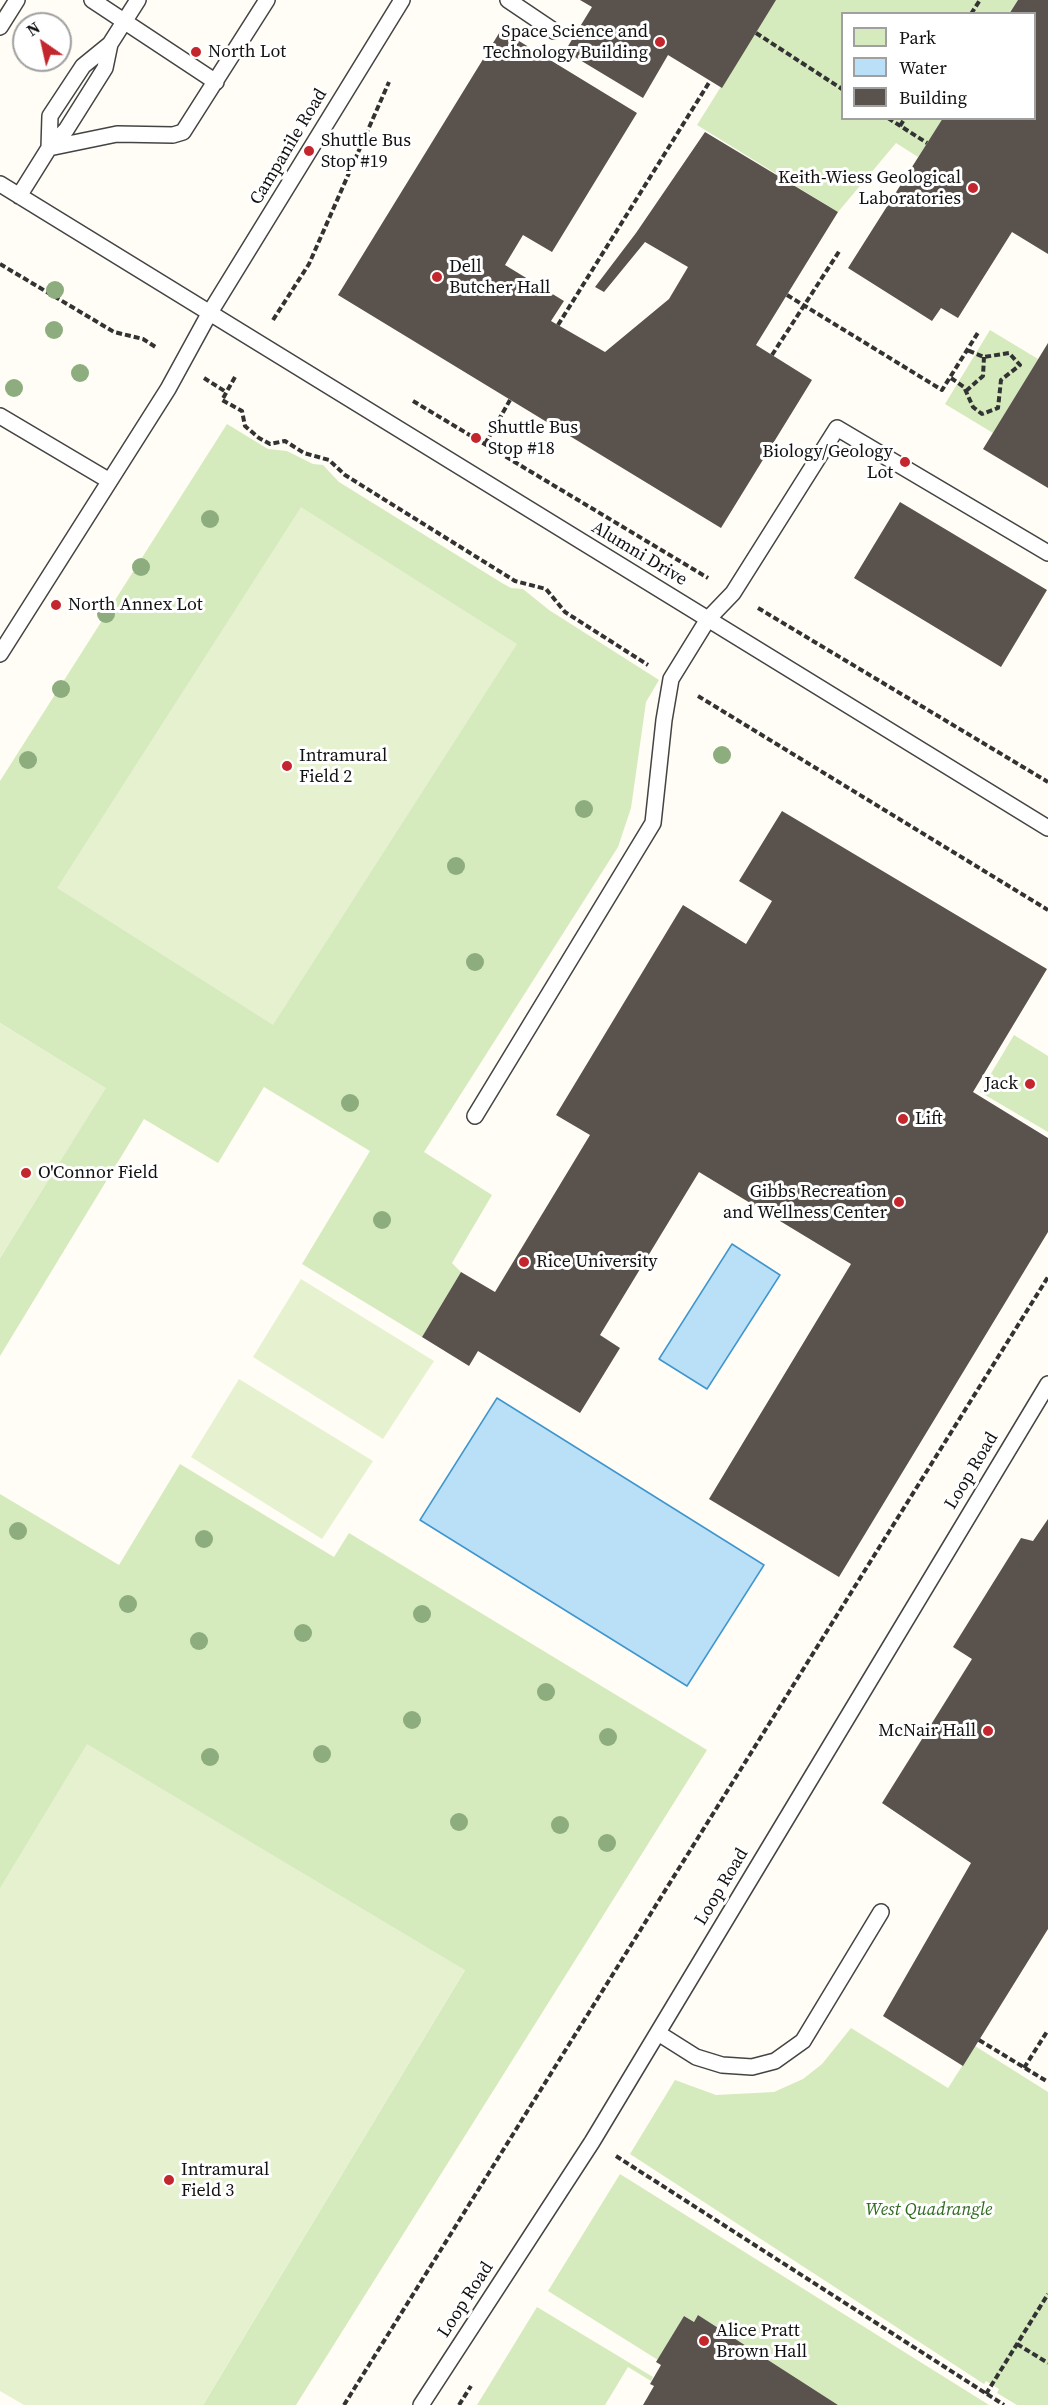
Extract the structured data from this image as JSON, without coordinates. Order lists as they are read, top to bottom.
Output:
{
  "streets": {
    "lane": ["Campanile Road", "Alumni Drive", "Loop Road"]
  },
  "crossings": [
    ["Campanile Road", "Alumni Drive"]
  ],
  "parks": ["West Quadrangle"],
  "places": [
    "Space Science and Technology Building",
    "North Lot",
    "Shuttle Bus Stop #19",
    "Keith-Wiess Geological Laboratories",
    "Dell Butcher Hall",
    "Shuttle Bus Stop #18",
    "Biology/Geology Lot",
    "North Annex Lot",
    "Intramural Field 2",
    "Jack",
    "Lift",
    "O'Connor Field",
    "Gibbs Recreation and Wellness Center",
    "Rice University",
    "McNair Hall",
    "Intramural Field 3",
    "Alice Pratt Brown Hall"
  ],
  "legend": ["Park", "Water", "Building"],
  "north": "top left"
}
